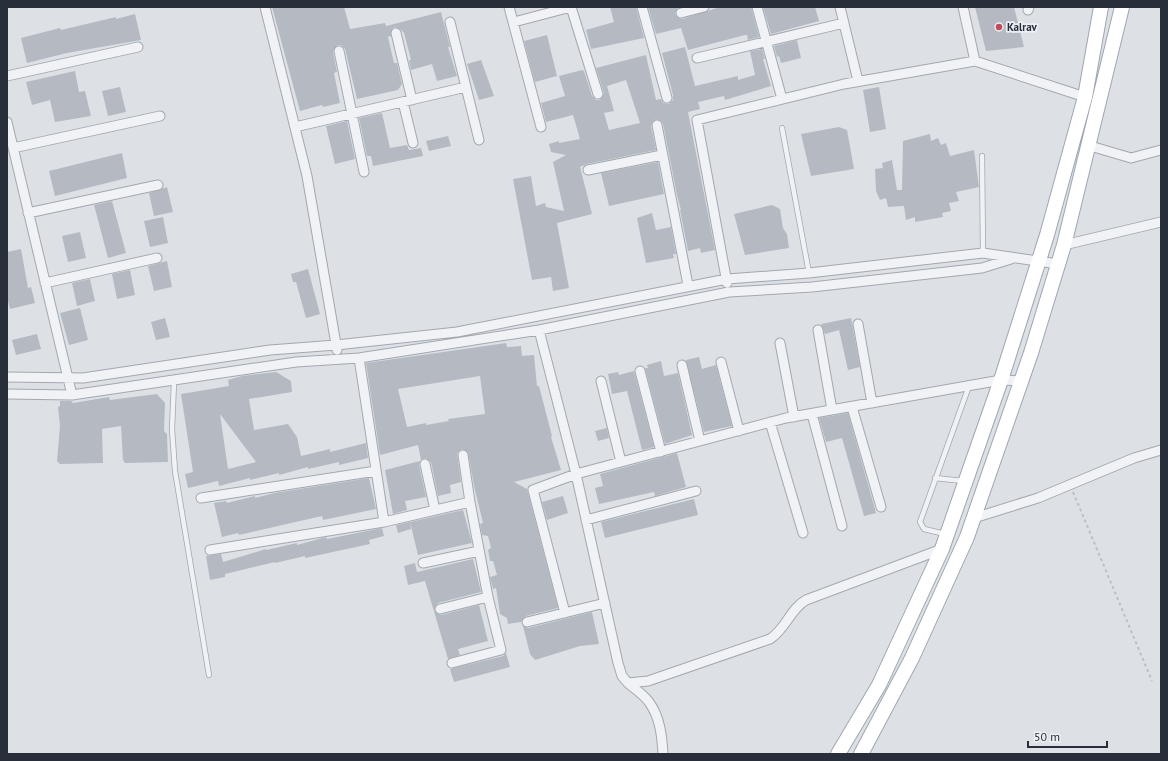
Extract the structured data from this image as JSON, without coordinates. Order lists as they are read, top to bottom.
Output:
{
  "places": ["Kalrav"],
  "scale_bar": "50 m"
}
